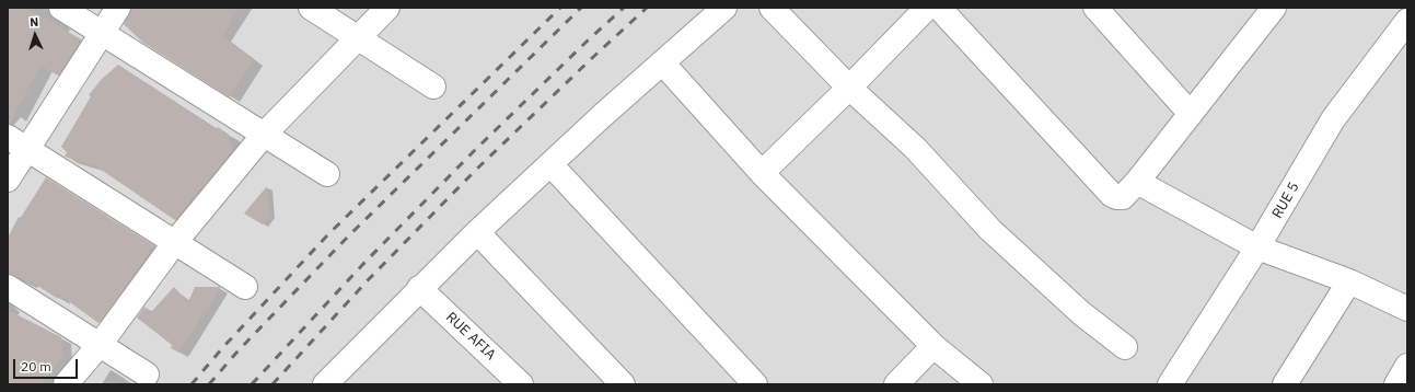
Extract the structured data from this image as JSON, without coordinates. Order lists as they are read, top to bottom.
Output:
{
  "streets": {
    "street": ["RUE 5", "RUE AFIA"]
  },
  "scale_bar": "20 m",
  "north": "top"
}
